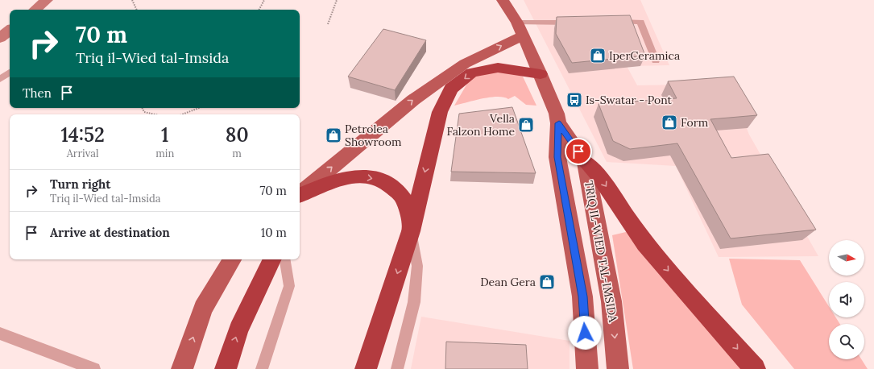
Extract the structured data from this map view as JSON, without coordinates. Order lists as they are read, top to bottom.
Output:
{
  "streets": {
    "main road": ["TRIQ IL-WIED TAL-IMSIDA"]
  },
  "places": {
    "shop": [
      "IperCeramica",
      "Form",
      "Vella Falzon Home",
      "Petrolea Showroom",
      "Dean Gera"
    ],
    "bus stop": ["Is-Swatar - Pont"]
  },
  "north": "right",
  "page": {
    "turn": ["70 m", "Triq il-Wied tal-Imsida"],
    "then": "Then",
    "eta": [
      "14:52",
      "Arrival",
      "1",
      "min",
      "80",
      "m"
    ],
    "list": [
      {
        "name": "Turn right",
        "note": "Triq il-Wied tal-Imsida",
        "value": "70 m"
      },
      {
        "name": "Arrive at destination",
        "value": "10 m"
      }
    ]
  }
}
